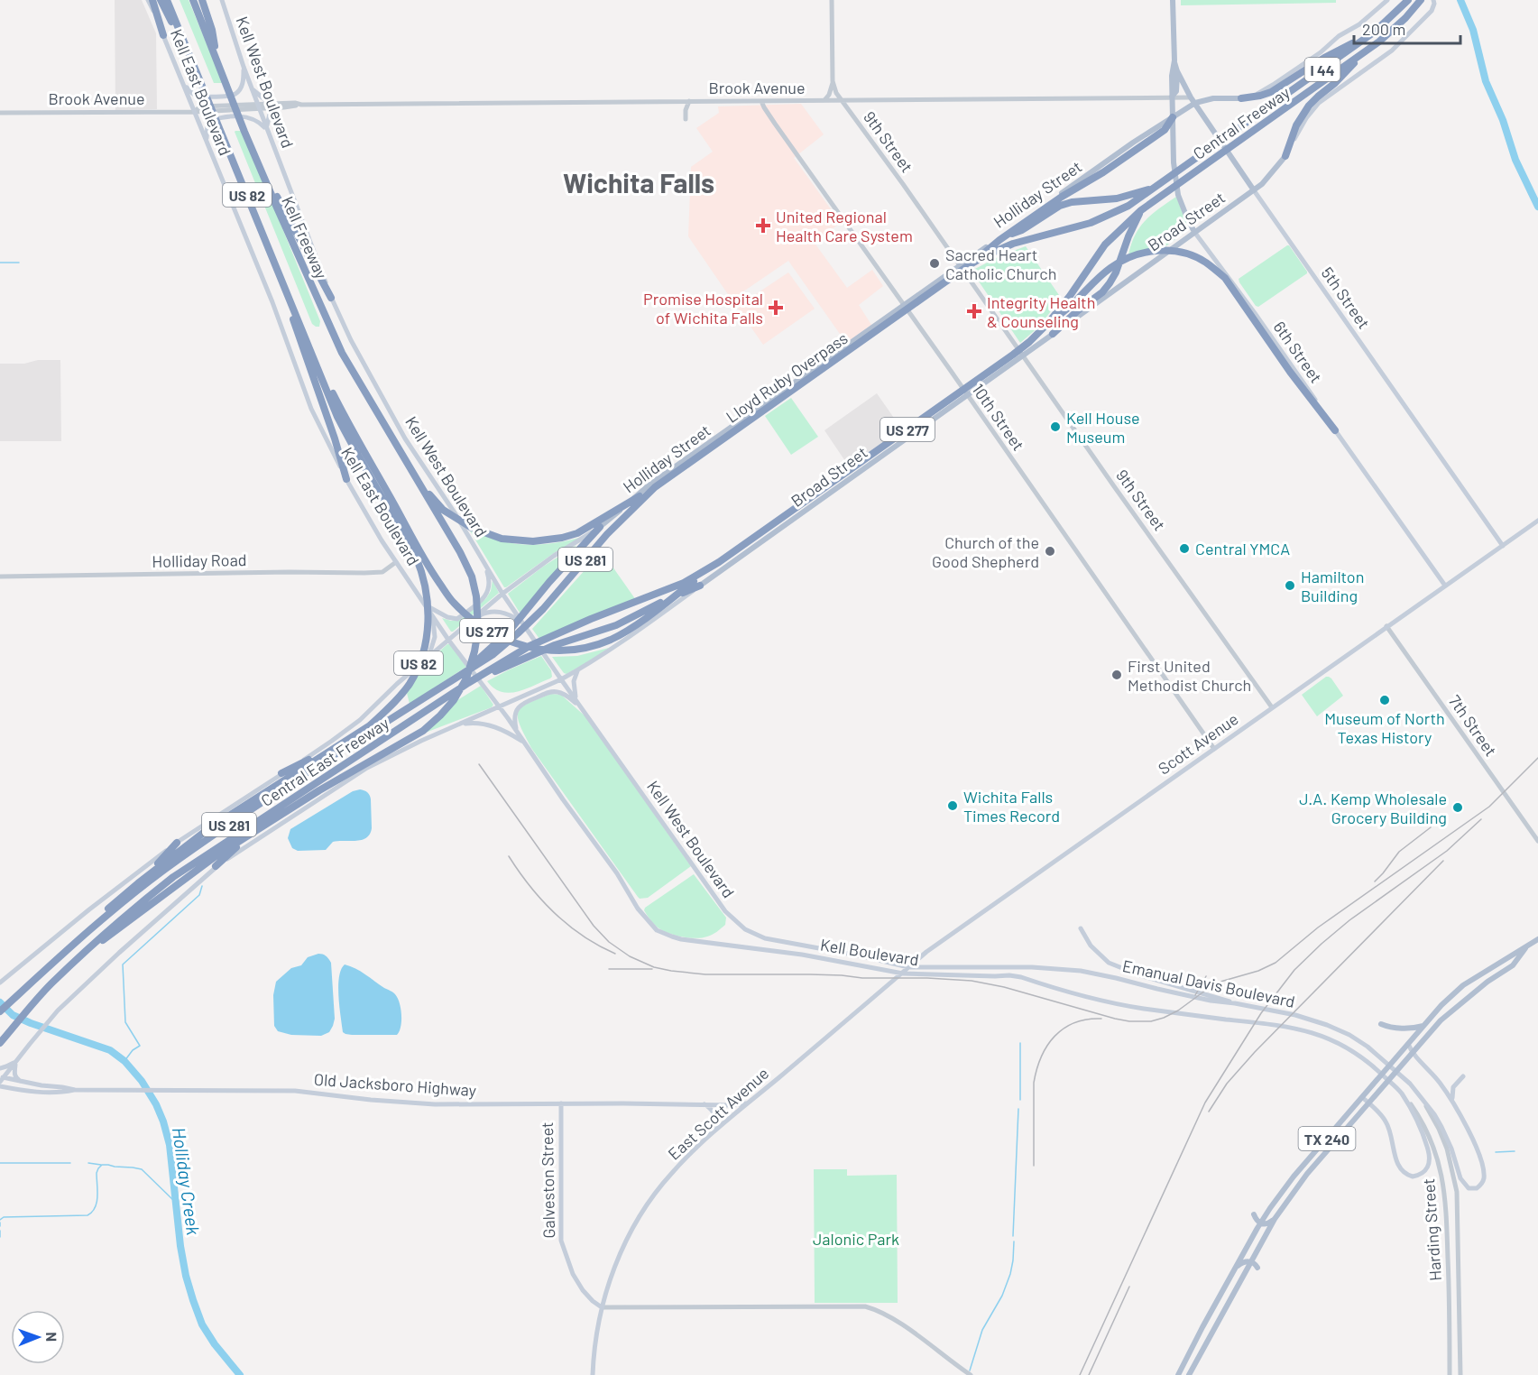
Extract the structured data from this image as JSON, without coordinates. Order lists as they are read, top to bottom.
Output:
{
  "streets": {
    "highway": [
      "I 44",
      "Central Freeway",
      "US 82",
      "Kell Freeway",
      "Lloyd Ruby Overpass",
      "US 277",
      "US 281",
      "Central East Freeway"
    ],
    "main road": [
      "Kell West Boulevard",
      "Brook Avenue",
      "Kell East Boulevard",
      "Holliday Street",
      "Broad Street",
      "5th Street",
      "6th Street",
      "Scott Avenue",
      "Kell Boulevard",
      "Emanual Davis Boulevard",
      "Old Jacksboro Highway",
      "East Scott Avenue",
      "TX 240",
      "Galveston Street"
    ],
    "street": [
      "9th Street",
      "10th Street",
      "Holliday Road",
      "7th Street",
      "Harding Street"
    ]
  },
  "crossings": [
    ["Kell West Boulevard", "Brook Avenue"],
    ["Kell West Boulevard", "Holliday Street"],
    ["Kell West Boulevard", "Broad Street"],
    ["Kell West Boulevard", "Kell Boulevard"],
    ["Brook Avenue", "Kell East Boulevard"],
    ["Brook Avenue", "9th Street"],
    ["Brook Avenue", "Holliday Street"],
    ["Brook Avenue", "5th Street"],
    ["Brook Avenue", "6th Street"],
    ["Brook Avenue", "10th Street"],
    ["Kell East Boulevard", "Holliday Street"],
    ["Kell East Boulevard", "Broad Street"],
    ["Kell East Boulevard", "Holliday Road"],
    ["Kell East Boulevard", "Kell Boulevard"],
    ["Central Freeway", "Holliday Street"],
    ["Central Freeway", "Broad Street"],
    ["Central Freeway", "Lloyd Ruby Overpass"],
    ["Central Freeway", "US 277"],
    ["9th Street", "Holliday Street"],
    ["9th Street", "Broad Street"],
    ["9th Street", "Scott Avenue"],
    ["Holliday Street", "5th Street"],
    ["Holliday Street", "6th Street"],
    ["Holliday Street", "10th Street"],
    ["Holliday Street", "Central East Freeway"],
    ["US 82", "Kell Freeway"],
    ["US 82", "US 277"],
    ["US 82", "Central East Freeway"],
    ["Broad Street", "5th Street"],
    ["Broad Street", "6th Street"],
    ["Broad Street", "10th Street"],
    ["Broad Street", "Central East Freeway"],
    ["5th Street", "Scott Avenue"],
    ["6th Street", "Scott Avenue"],
    ["Lloyd Ruby Overpass", "Central East Freeway"],
    ["10th Street", "Scott Avenue"],
    ["US 277", "Central East Freeway"],
    ["7th Street", "Scott Avenue"],
    ["Scott Avenue", "Kell Boulevard"],
    ["Scott Avenue", "East Scott Avenue"],
    ["Central East Freeway", "Old Jacksboro Highway"],
    ["Kell Boulevard", "Emanual Davis Boulevard"],
    ["Kell Boulevard", "East Scott Avenue"],
    ["Emanual Davis Boulevard", "TX 240"],
    ["Emanual Davis Boulevard", "Harding Street"],
    ["Old Jacksboro Highway", "East Scott Avenue"],
    ["Old Jacksboro Highway", "Galveston Street"],
    ["East Scott Avenue", "Galveston Street"]
  ],
  "districts": ["Wichita Falls"],
  "water": ["Holliday Creek"],
  "parks": ["Jalonic Park"],
  "places": {
    "health": ["United Regional Health Care System", "Promise Hospital of Wichita Falls", "Integrity Health & Counseling"],
    "other": [
      "Sacred Heart Catholic Church",
      "Kell House Museum",
      "Central YMCA",
      "Church of the Good Shepherd",
      "Hamilton Building",
      "First United Methodist Church",
      "Museum of North Texas History",
      "Wichita Falls Times Record",
      "J.A. Kemp Wholesale Grocery Building"
    ]
  },
  "scale_bar": "200 m",
  "north": "right"
}
